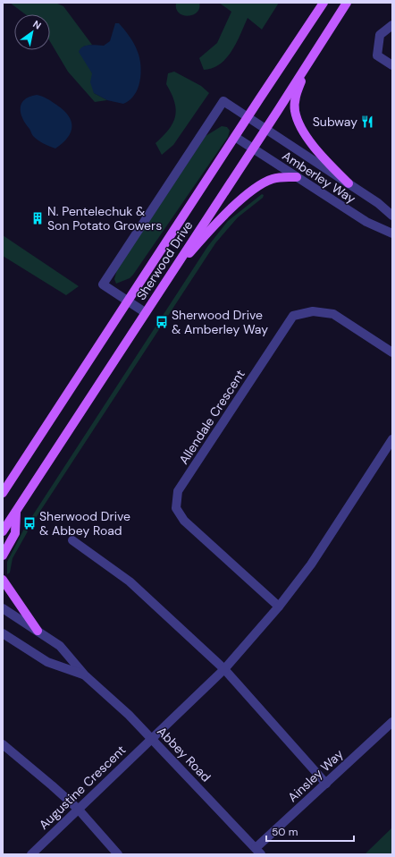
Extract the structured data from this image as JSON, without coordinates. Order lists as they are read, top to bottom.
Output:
{
  "streets": {
    "main road": ["Sherwood Drive"],
    "street": [
      "Amberley Way",
      "Allendale Crescent",
      "Abbey Road",
      "Ainsley Way",
      "Augustine Crescent"
    ]
  },
  "crossings": [
    ["Amberley Way", "Sherwood Drive"],
    ["Abbey Road", "Ainsley Way"],
    ["Abbey Road", "Augustine Crescent"]
  ],
  "places": {
    "restaurant": ["Subway"],
    "building": ["N. Pentelechuk & Son Potato Growers"],
    "bus stop": ["Sherwood Drive & Amberley Way", "Sherwood Drive & Abbey Road"]
  },
  "scale_bar": "50 m",
  "north": "top right"
}
